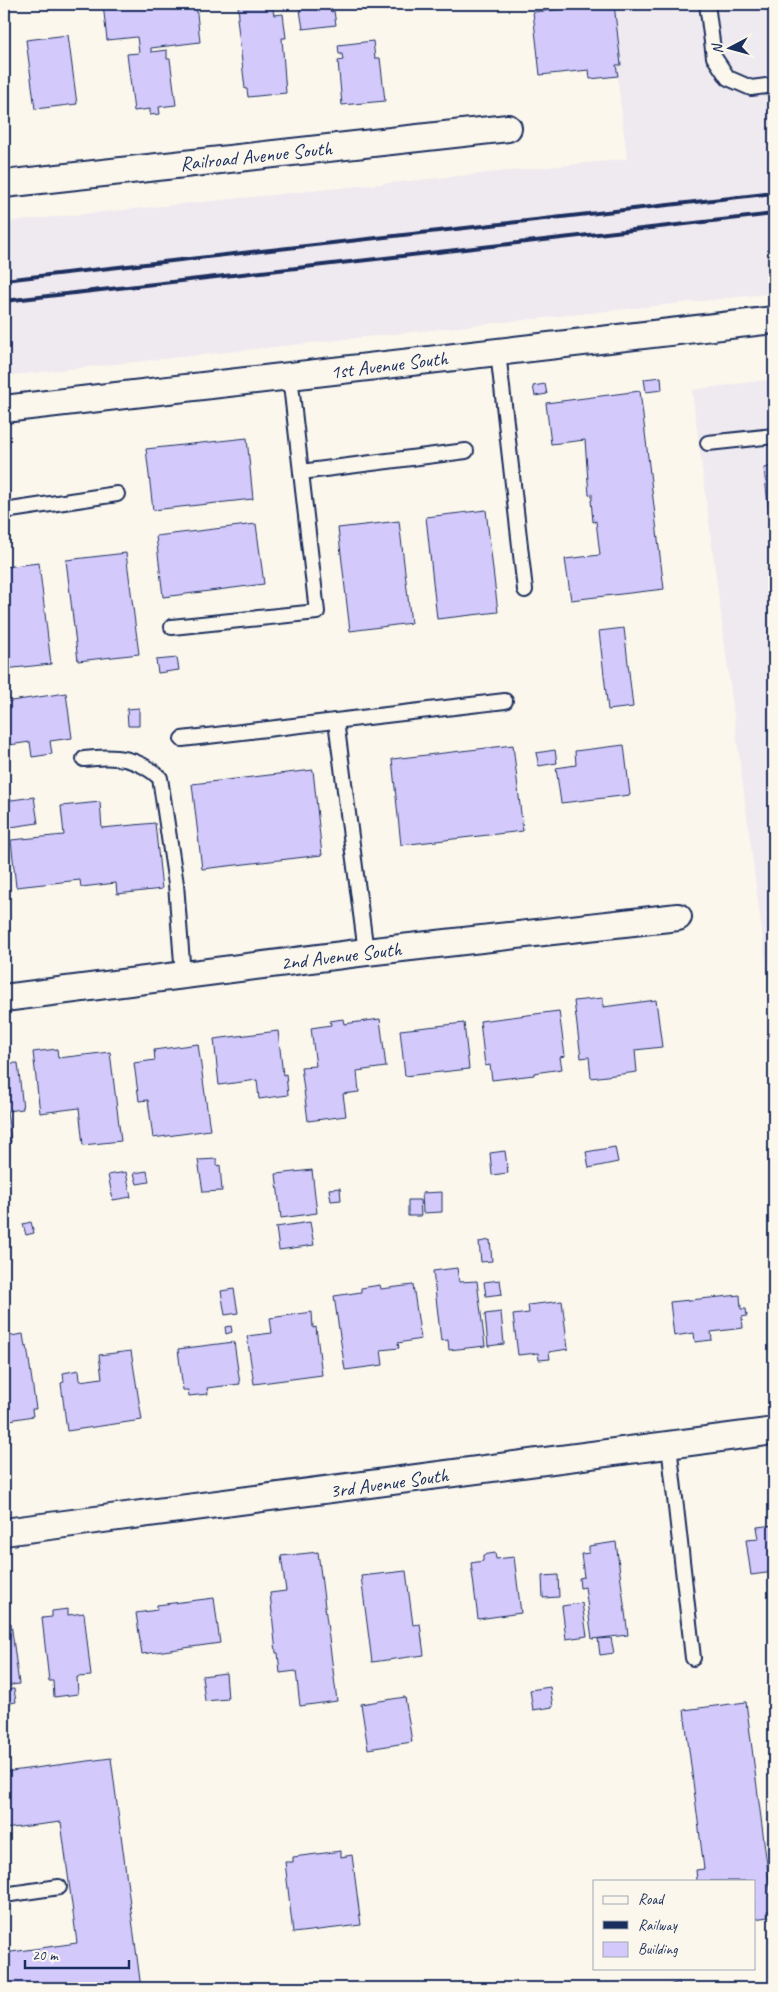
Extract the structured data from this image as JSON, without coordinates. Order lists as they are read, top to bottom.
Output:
{
  "streets": {
    "street": [
      "Railroad Avenue South",
      "1st Avenue South",
      "2nd Avenue South",
      "3rd Avenue South"
    ]
  },
  "legend": ["Road", "Railway", "Building"],
  "scale_bar": "20 m",
  "north": "left"
}
